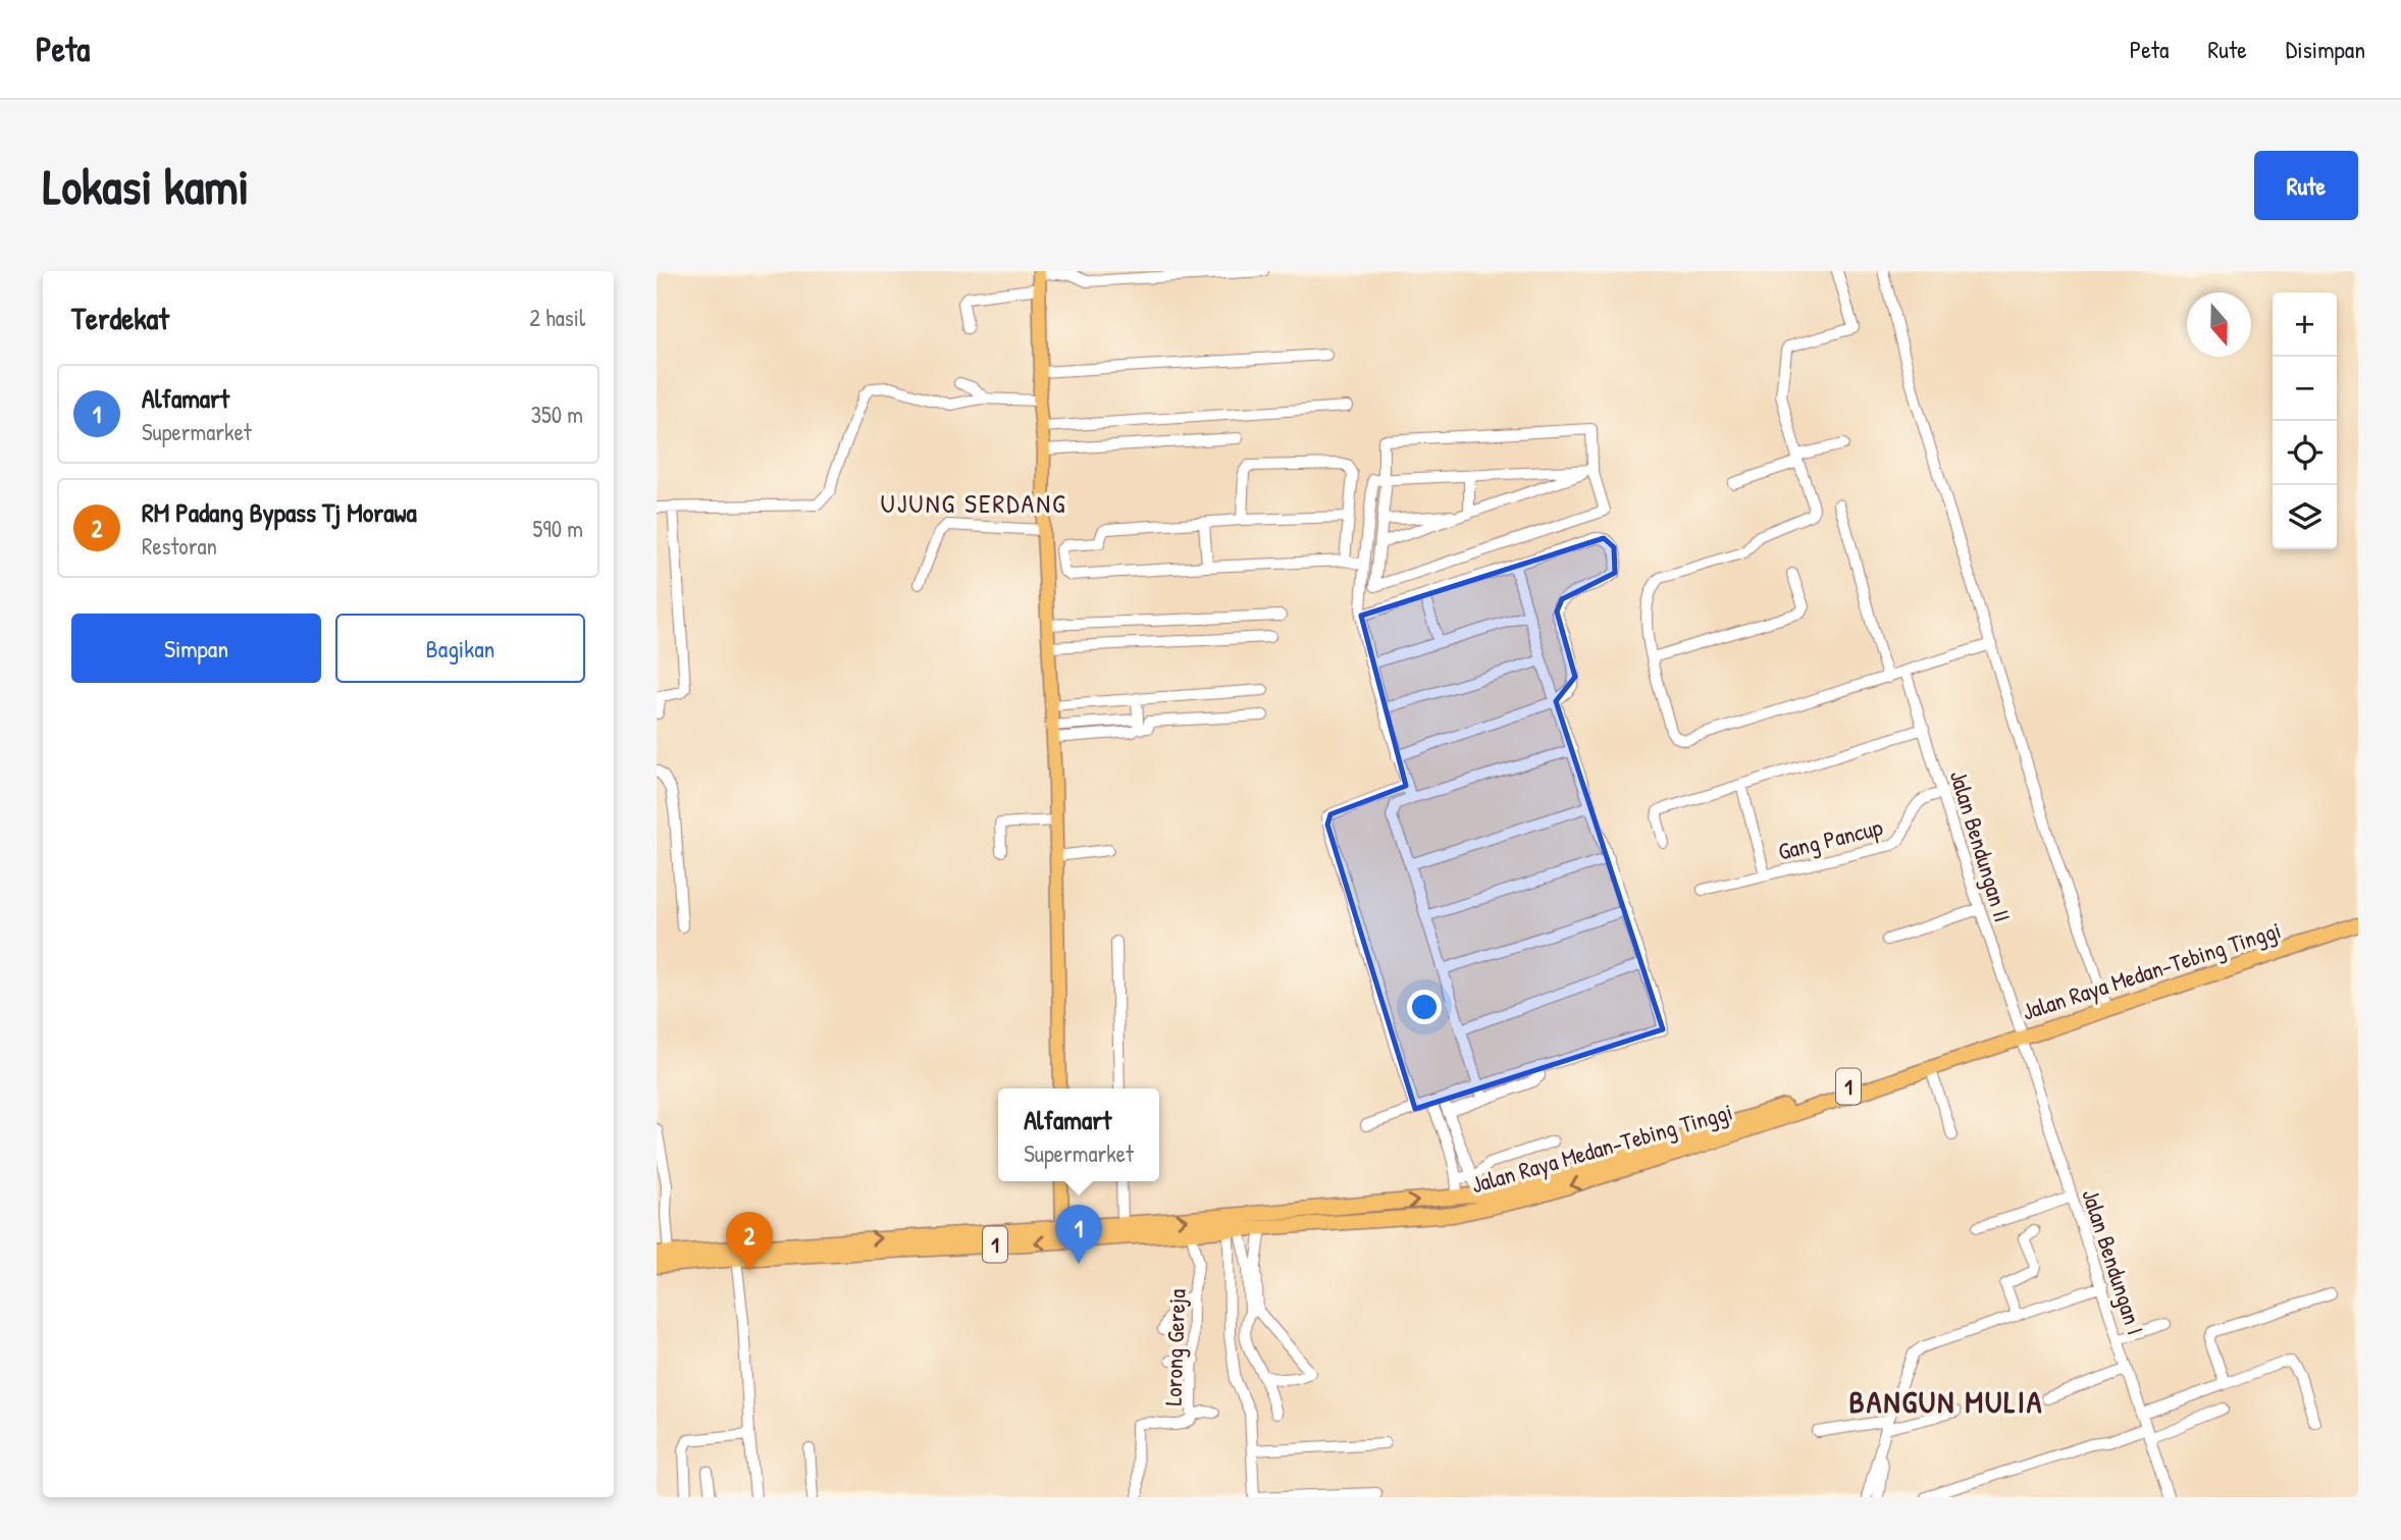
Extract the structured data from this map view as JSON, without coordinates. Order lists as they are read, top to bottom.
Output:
{
  "streets": {
    "highway": ["Jalan Raya Medan-Tebing Tinggi", "1"],
    "street": [
      "Gang Pancup",
      "Jalan Bendungan II",
      "Jalan Bendungan I",
      "Lorong Gereja"
    ]
  },
  "crossings": [
    ["Gang Pancup", "Jalan Bendungan II"],
    ["Jalan Bendungan II", "Jalan Raya Medan-Tebing Tinggi"],
    ["Jalan Bendungan II", "Jalan Bendungan I"],
    ["Jalan Raya Medan-Tebing Tinggi", "Jalan Bendungan I"],
    ["Jalan Raya Medan-Tebing Tinggi", "Lorong Gereja"]
  ],
  "districts": ["UJUNG SERDANG", "BANGUN MULIA"],
  "north": "bottom",
  "page": {
    "header": "Peta",
    "nav": ["Peta", "Rute", "Disimpan"],
    "buttons": [
      "Rute",
      ["Simpan", "Bagikan"]
    ],
    "title": "Lokasi kami",
    "heading": ["Terdekat", "2 hasil"],
    "map_buttons": ["+", "−"],
    "list": [
      {
        "mark": "1",
        "name": "Alfamart",
        "note": "Supermarket",
        "value": "350 m"
      },
      {
        "mark": "2",
        "name": "RM Padang Bypass Tj Morawa",
        "note": "Restoran",
        "value": "590 m"
      }
    ],
    "popup": ["Alfamart", "Supermarket"],
    "pins": ["1", "2"]
  }
}
